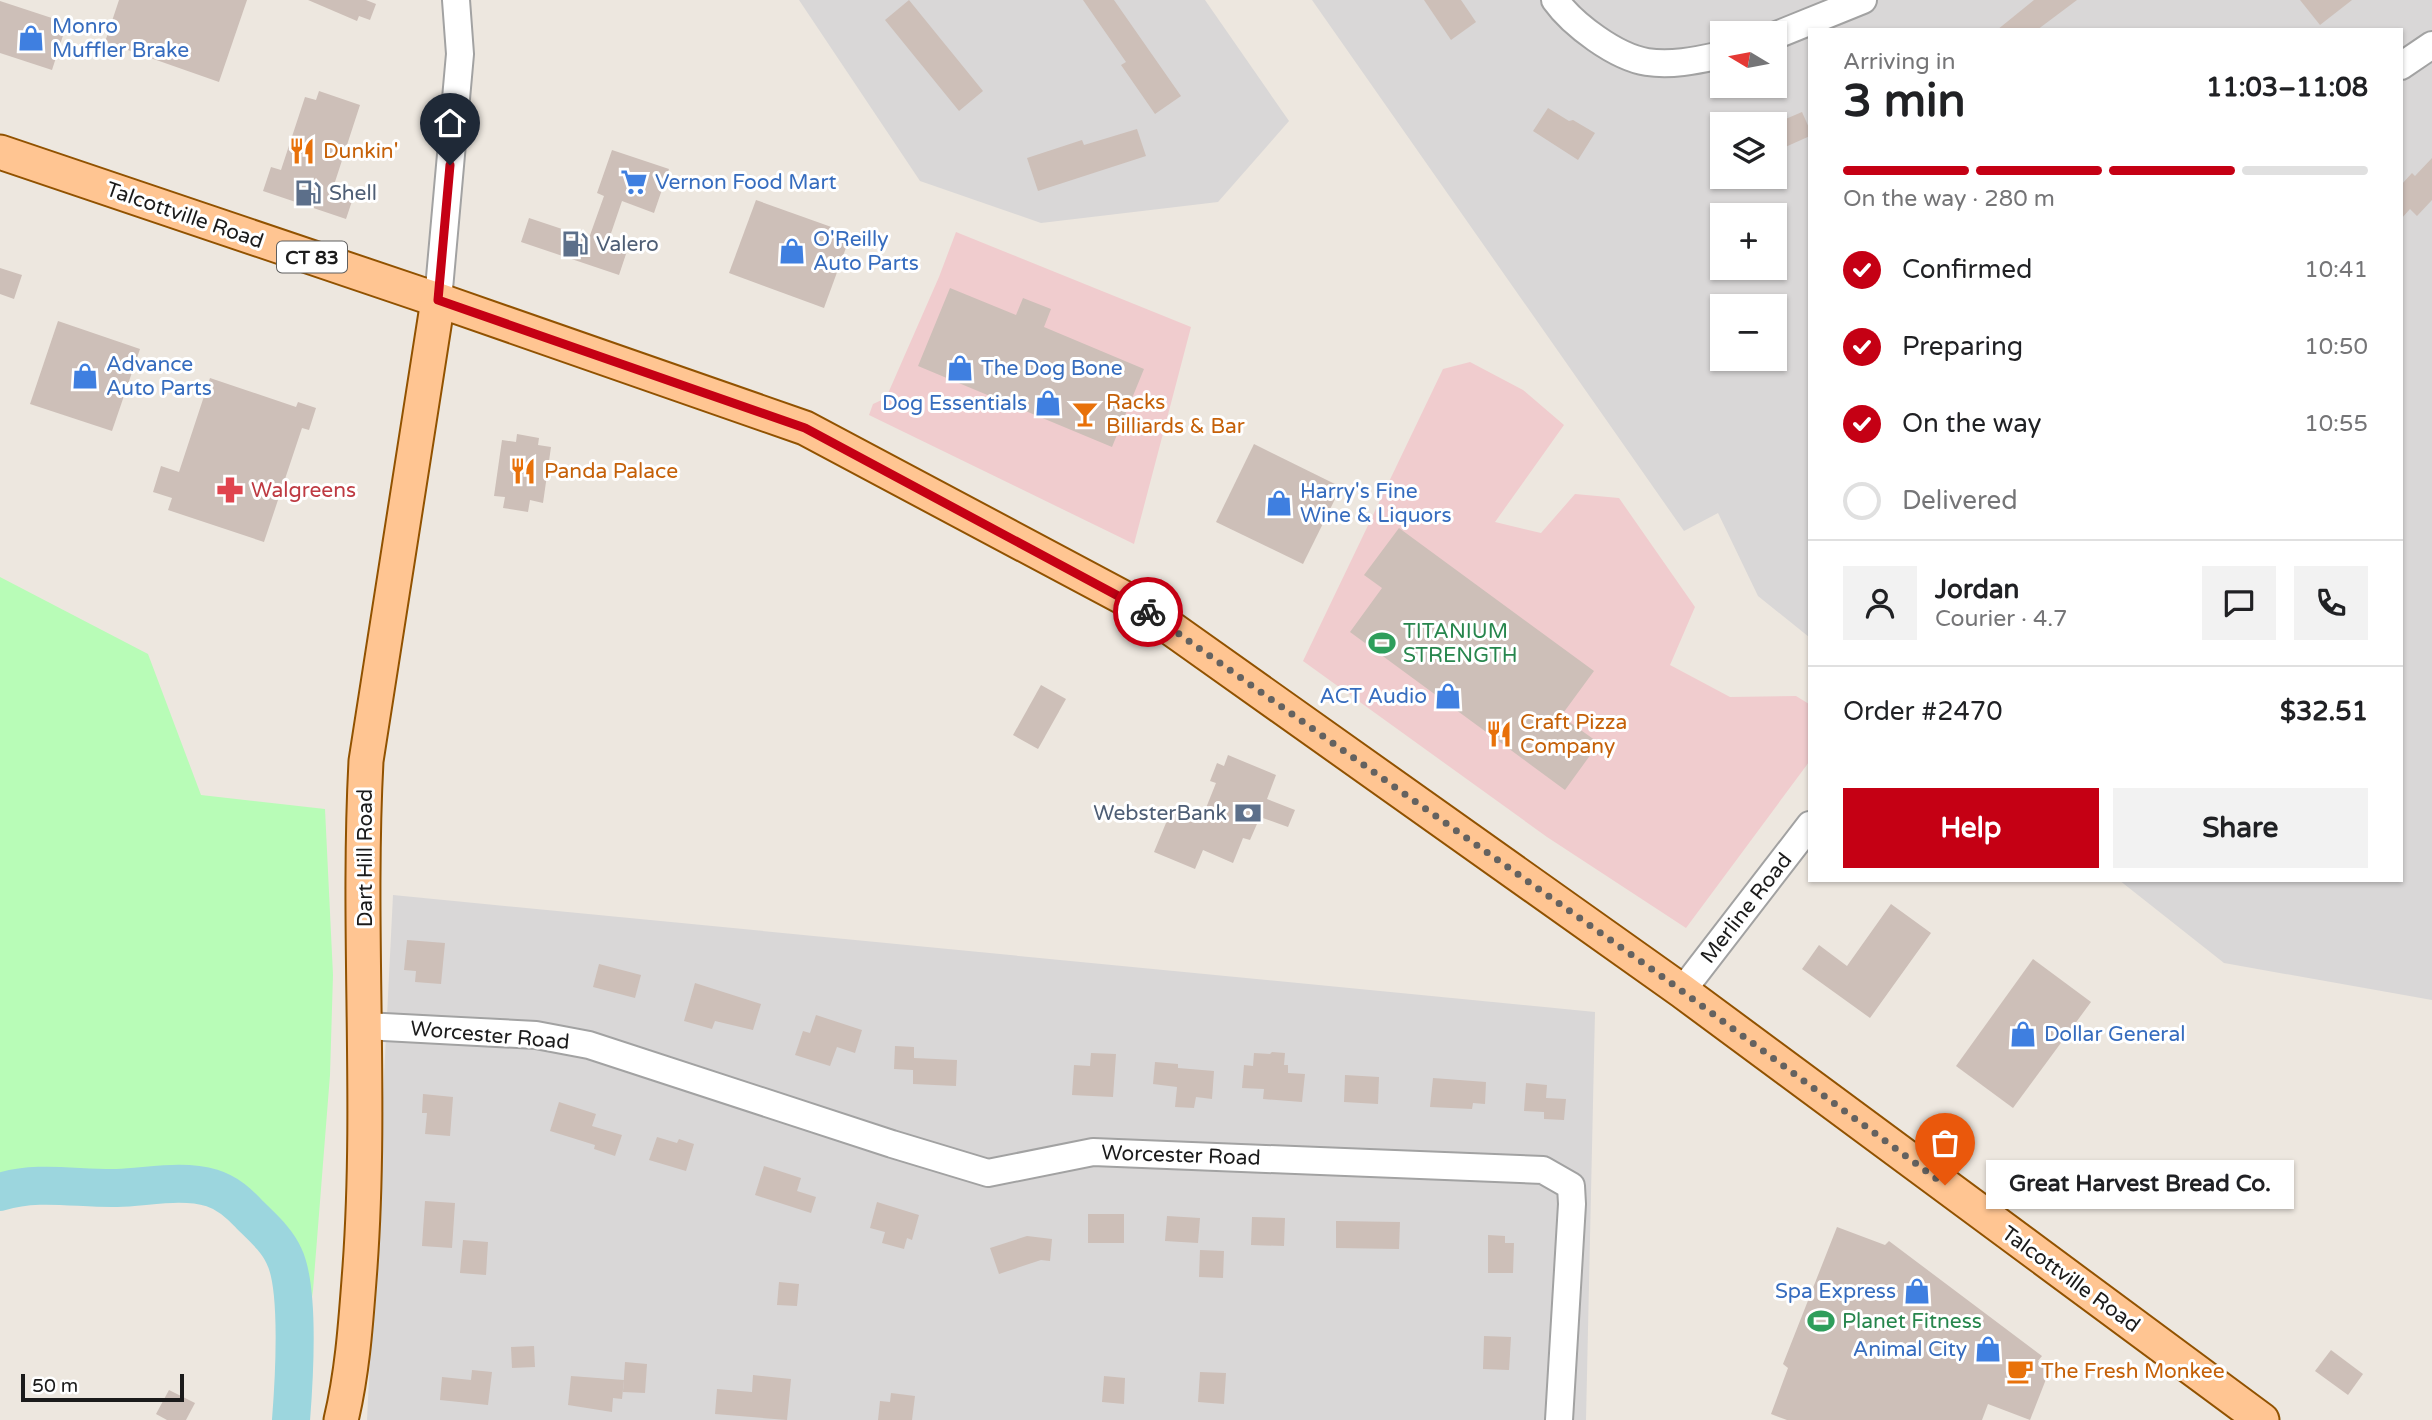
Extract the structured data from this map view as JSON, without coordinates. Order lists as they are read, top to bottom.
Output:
{
  "streets": {
    "main road": ["Talcottville Road", "CT 83", "Dart Hill Road"],
    "street": ["Merline Road", "Worcester Road"]
  },
  "crossings": [
    ["Talcottville Road", "Dart Hill Road"],
    ["Talcottville Road", "Merline Road"],
    ["Dart Hill Road", "Worcester Road"]
  ],
  "places": {
    "shop": [
      "Monro Muffler Brake",
      "O'Reilly Auto Parts",
      "The Dog Bone",
      "Advance Auto Parts",
      "Dog Essentials",
      "Harry's Fine Wine & Liquors",
      "ACT Audio",
      "Dollar General",
      "Spa Express",
      "Animal City"
    ],
    "restaurant": ["Dunkin'", "Panda Palace", "Craft Pizza Company"],
    "supermarket": ["Vernon Food Mart"],
    "fuel station": ["Shell", "Valero"],
    "bar": ["Racks Billiards & Bar"],
    "pharmacy": ["Walgreens"],
    "sports": ["TITANIUM STRENGTH", "Planet Fitness"],
    "bank": ["WebsterBank"],
    "other": ["Great Harvest Bread Co."],
    "cafe": ["The Fresh Monkee"]
  },
  "scale_bar": "50 m",
  "north": "left",
  "page": {
    "map_buttons": ["+", "−"],
    "heading": ["3 min", "Arriving in", "11:03–11:08"],
    "panel": [
      "Jordan",
      "Courier · 4.7",
      "Order #2470",
      "$32.51"
    ],
    "bar": "On the way · 280 m",
    "list": [
      ["Confirmed", "10:41"],
      ["Preparing", "10:50"],
      ["On the way", "10:55"],
      "Delivered"
    ],
    "buttons": ["Help", "Share"],
    "bubble": "Great Harvest Bread Co.",
    "scale": "50 m"
  }
}
